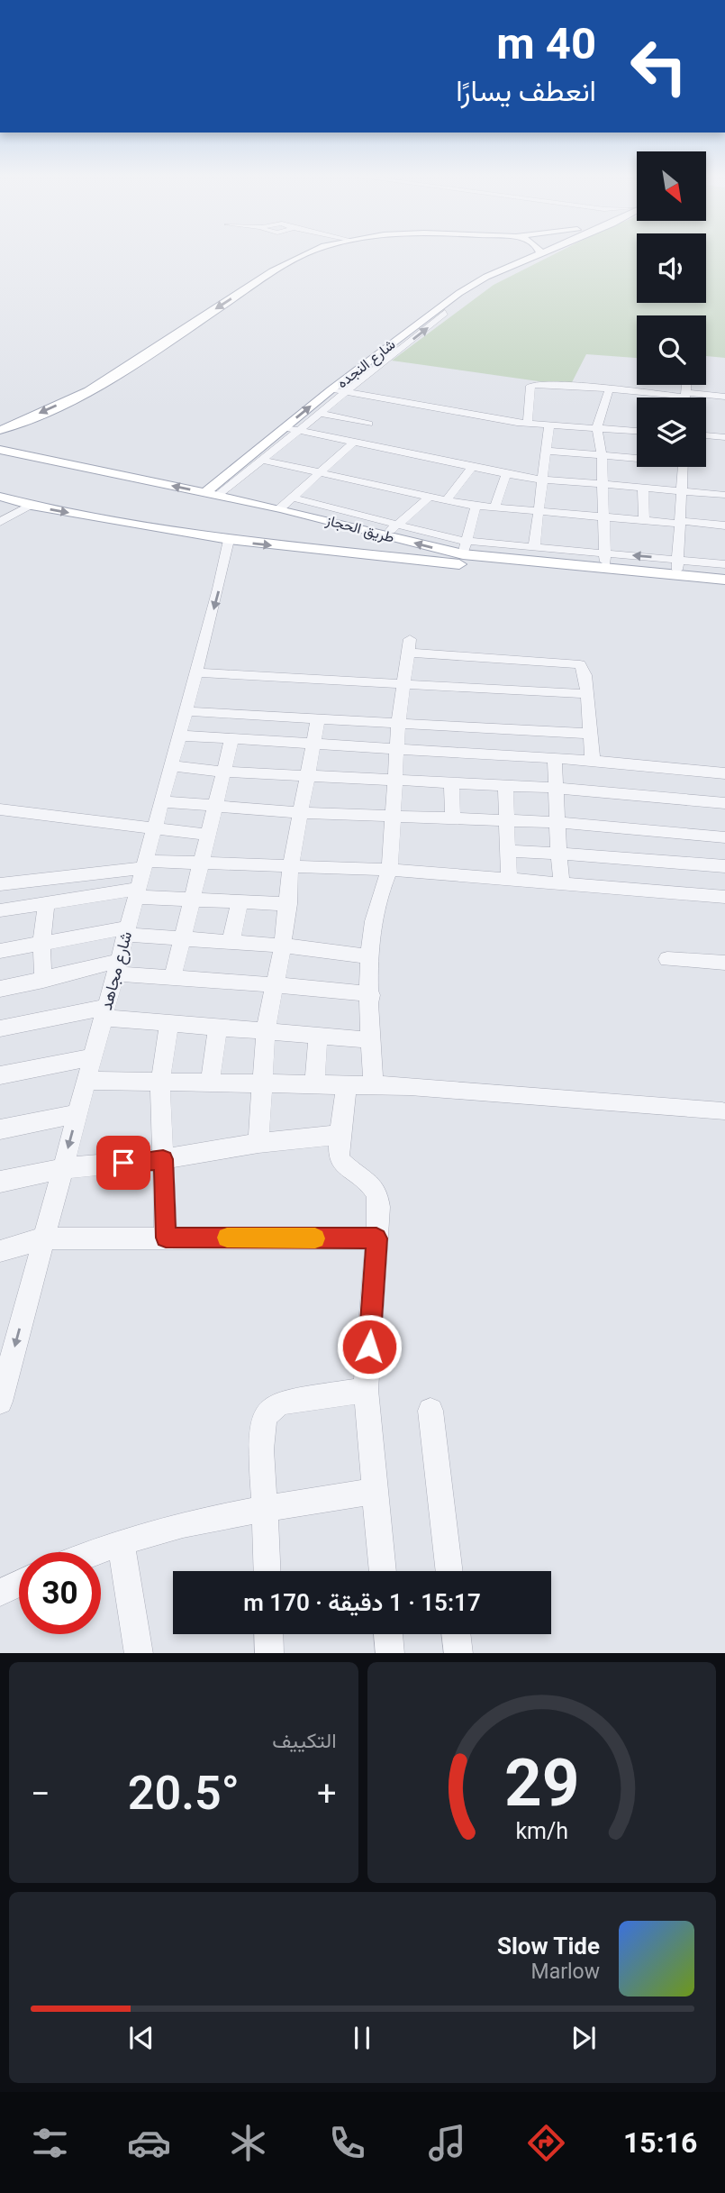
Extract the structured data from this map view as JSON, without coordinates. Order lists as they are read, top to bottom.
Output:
{
  "streets": {
    "main road": ["شارع النجده", "طريق الحجاز"],
    "street": ["شارع مجاهد"]
  },
  "crossings": [
    ["شارع النجده", "طريق الحجاز"],
    ["طريق الحجاز", "شارع مجاهد"]
  ],
  "one_way": ["شارع مجاهد"],
  "north": "bottom right",
  "page": {
    "turn": ["40 m", "انعطف يسارًا"],
    "limit": "30",
    "trip": "15:17 · 1 دقيقة · 170 m",
    "tile": "التكييف",
    "heat": ["−", "20.5°", "+"],
    "song": ["Slow Tide", "Marlow"],
    "tabs": "15:16",
    "gauge": ["29", "km/h"]
  }
}
